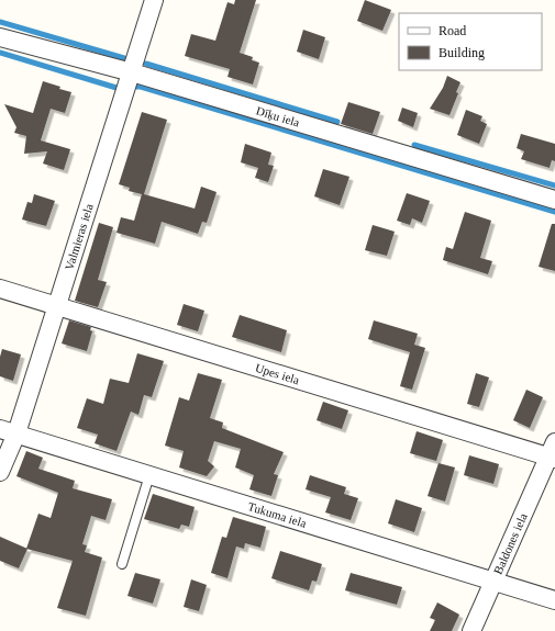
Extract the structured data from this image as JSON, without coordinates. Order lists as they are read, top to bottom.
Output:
{
  "streets": {
    "street": [
      "Dīķu iela",
      "Valmieras iela",
      "Upes iela",
      "Tukuma iela",
      "Baldones iela"
    ]
  },
  "crossings": [
    ["Dīķu iela", "Valmieras iela"],
    ["Valmieras iela", "Upes iela"],
    ["Valmieras iela", "Tukuma iela"],
    ["Upes iela", "Baldones iela"],
    ["Tukuma iela", "Baldones iela"]
  ],
  "legend": ["Road", "Building"]
}
